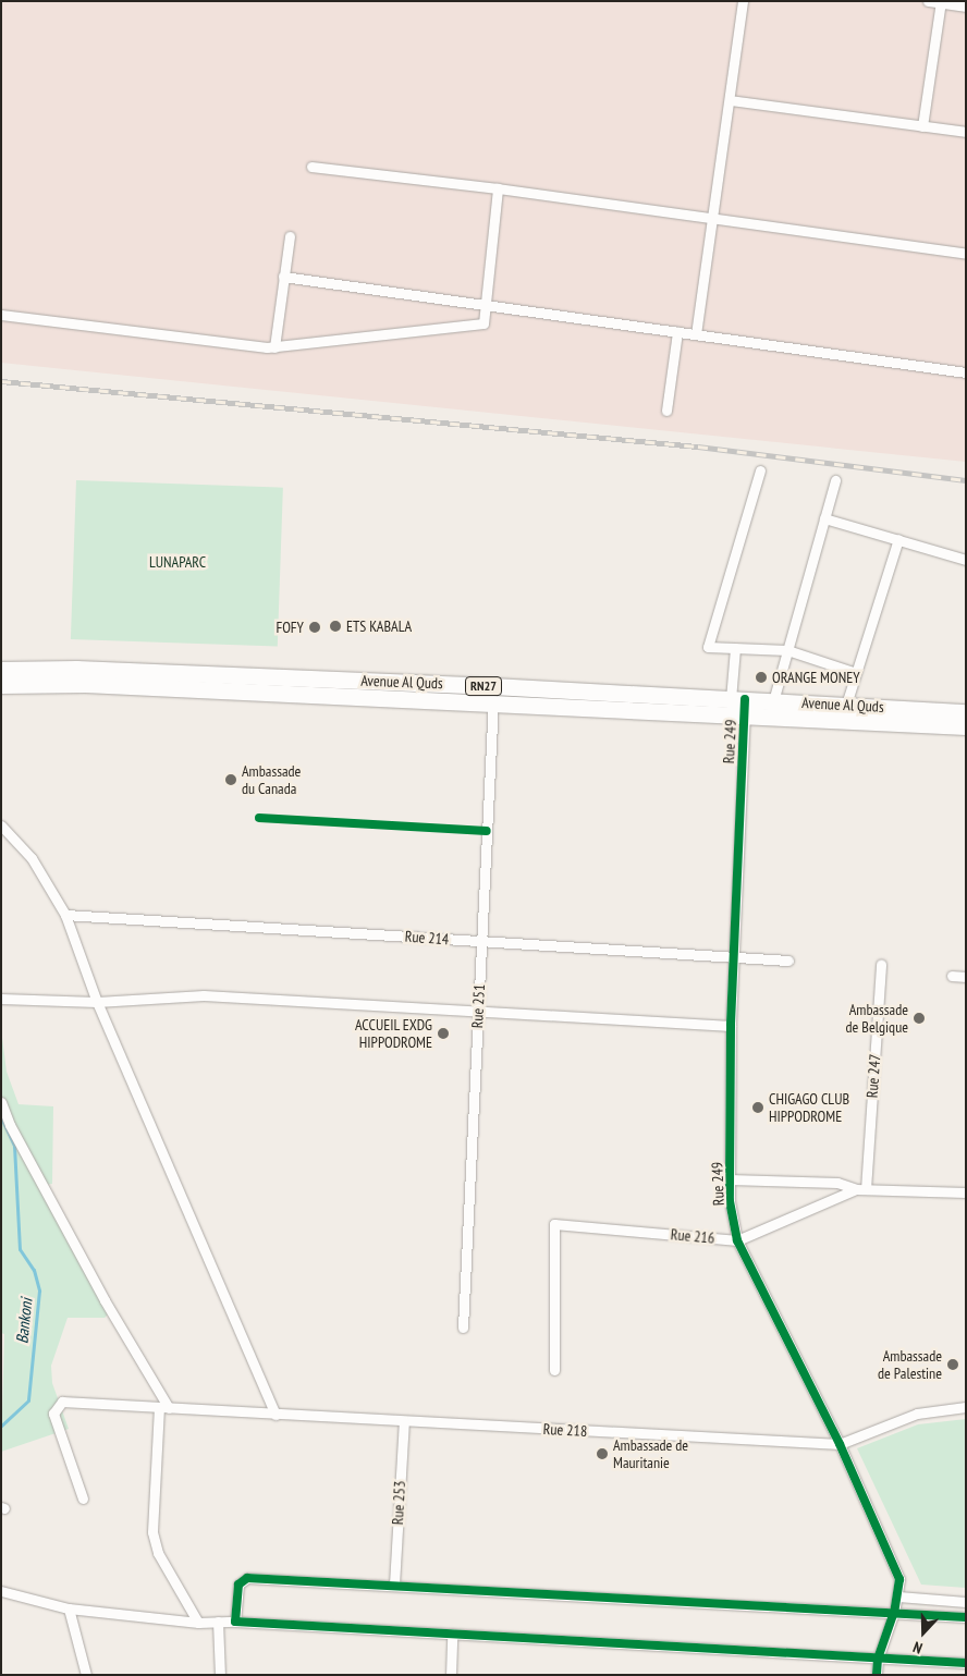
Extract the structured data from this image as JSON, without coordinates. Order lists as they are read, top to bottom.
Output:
{
  "streets": {
    "main road": ["Avenue Al Quds", "RN27"],
    "street": [
      "Rue 249",
      "Rue 214",
      "Rue 251",
      "Rue 247",
      "Rue 216",
      "Rue 218",
      "Rue 253"
    ]
  },
  "crossings": [
    ["Avenue Al Quds", "Rue 249"],
    ["Avenue Al Quds", "Rue 251"],
    ["Rue 249", "Rue 214"],
    ["Rue 249", "Rue 216"],
    ["Rue 249", "Rue 218"],
    ["Rue 214", "Rue 251"],
    ["Rue 247", "Rue 216"],
    ["Rue 218", "Rue 253"]
  ],
  "water": ["Bankoni"],
  "parks": ["LUNAPARC"],
  "places": [
    "ETS KABALA",
    "FOFY",
    "ORANGE MONEY",
    "Ambassade du Canada",
    "Ambassade de Belgique",
    "ACCUEIL EXDG HIPPODROME",
    "CHIGAGO CLUB HIPPODROME",
    "Ambassade de Palestine",
    "Ambassade de Mauritanie"
  ],
  "north": "bottom"
}
